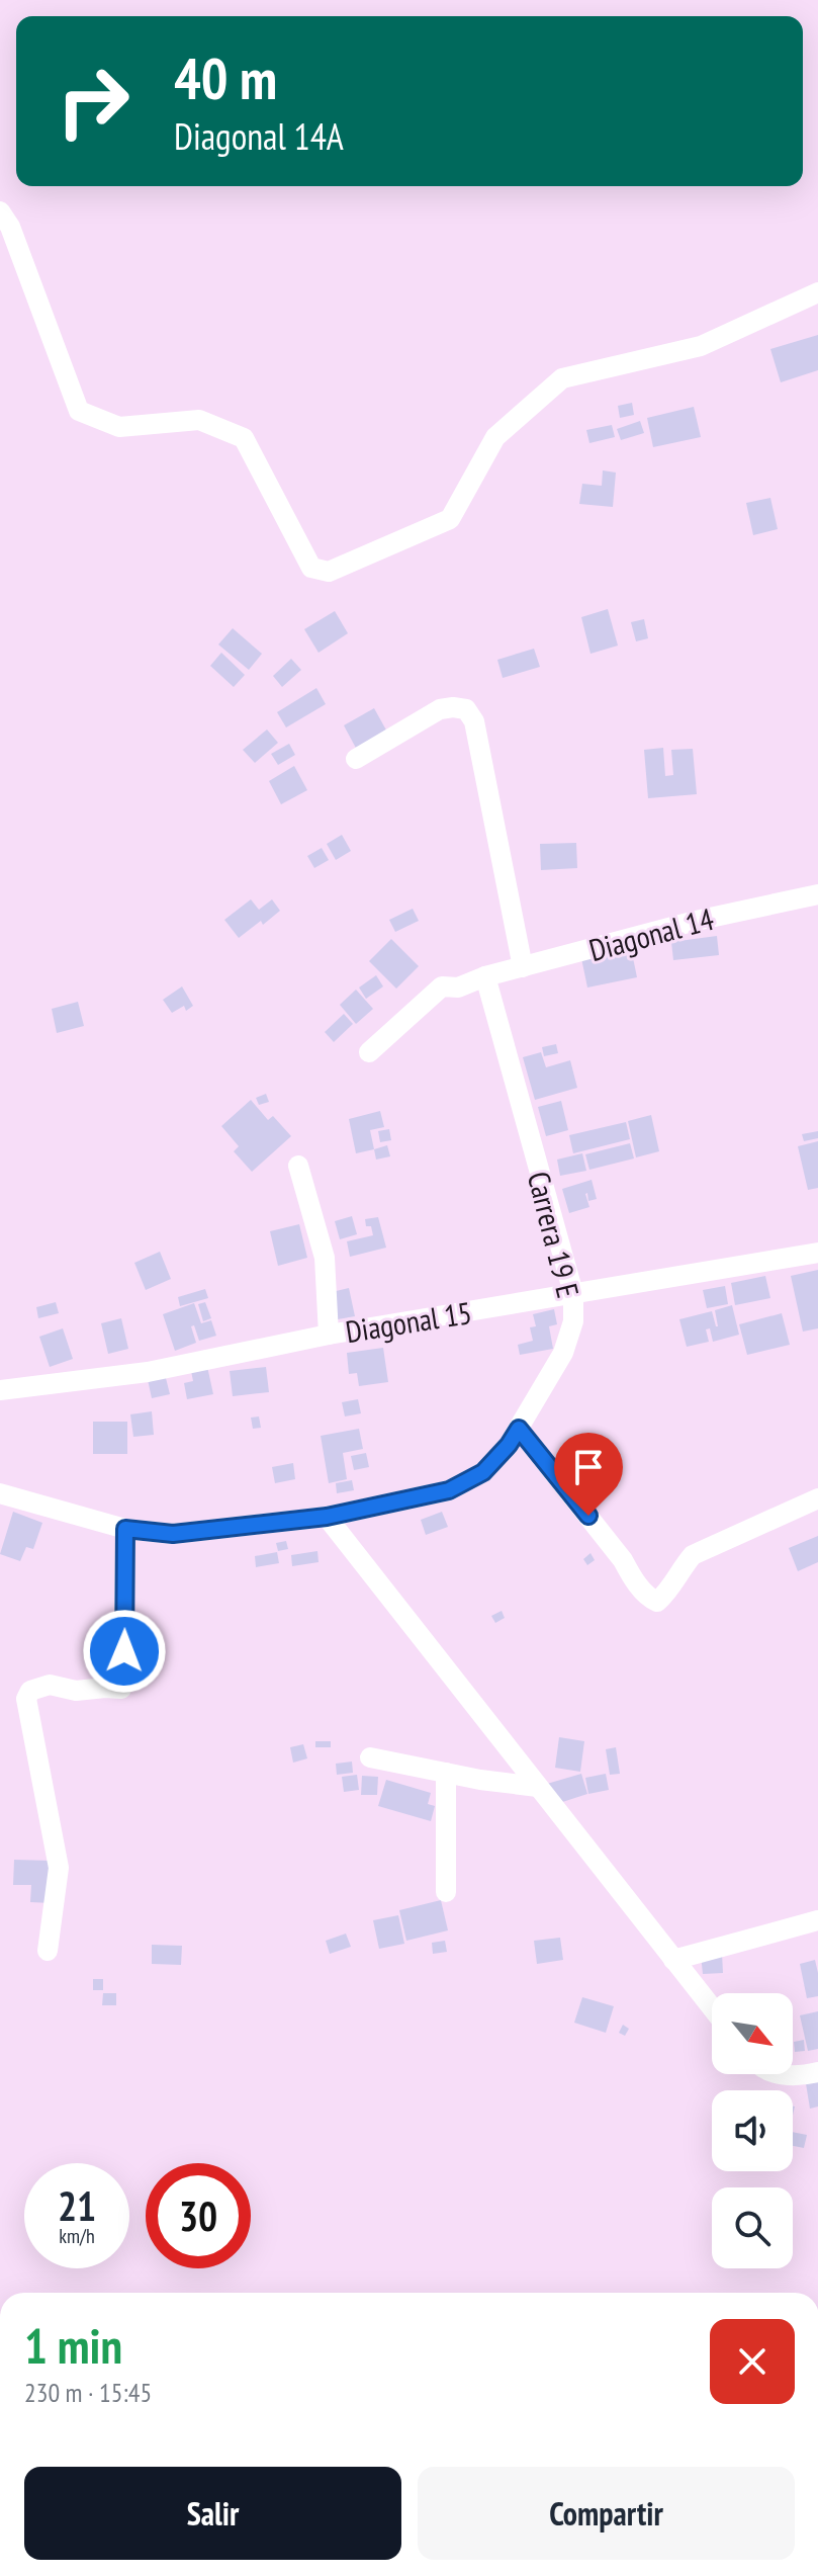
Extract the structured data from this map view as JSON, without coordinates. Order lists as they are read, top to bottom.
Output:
{
  "streets": {
    "street": ["Diagonal 14", "Carrera 19 E", "Diagonal 15"]
  },
  "crossings": [
    ["Diagonal 14", "Carrera 19 E"],
    ["Carrera 19 E", "Diagonal 15"]
  ],
  "north": "bottom right",
  "page": {
    "turn": ["40 m", "Diagonal 14A"],
    "speed": "21 km/h",
    "limit": "30",
    "heading": ["1 min", "230 m · 15:45"],
    "buttons": ["Salir", "Compartir"]
  }
}
